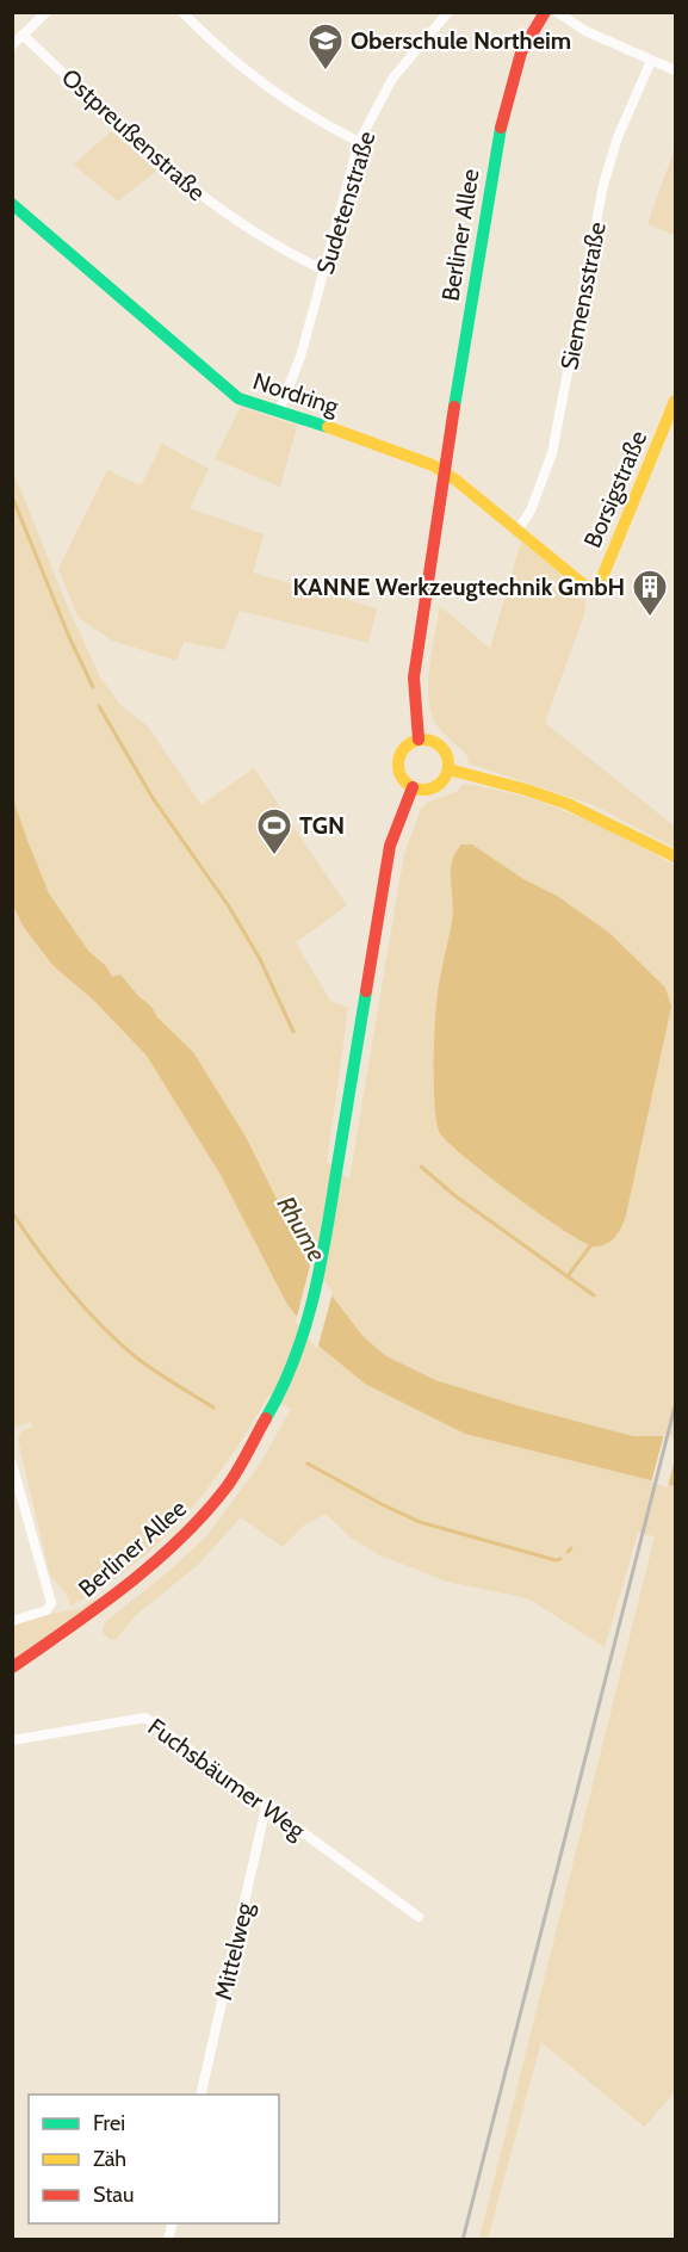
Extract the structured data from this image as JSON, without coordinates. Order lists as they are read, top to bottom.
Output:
{
  "streets": {
    "main road": ["Berliner Allee", "Nordring", "Borsigstraße"],
    "street": [
      "Ostpreußenstraße",
      "Sudetenstraße",
      "Siemensstraße",
      "Fuchsbäumer Weg",
      "Mittelweg"
    ]
  },
  "crossings": [
    ["Ostpreußenstraße", "Sudetenstraße"],
    ["Sudetenstraße", "Nordring"],
    ["Berliner Allee", "Nordring"],
    ["Siemensstraße", "Nordring"],
    ["Nordring", "Borsigstraße"],
    ["Fuchsbäumer Weg", "Mittelweg"]
  ],
  "water": ["Rhume"],
  "places": {
    "school or university": ["Oberschule Northeim"],
    "building": ["KANNE Werkzeugtechnik GmbH"],
    "sports": ["TGN"]
  },
  "legend": ["Frei", "Zäh", "Stau"]
}
